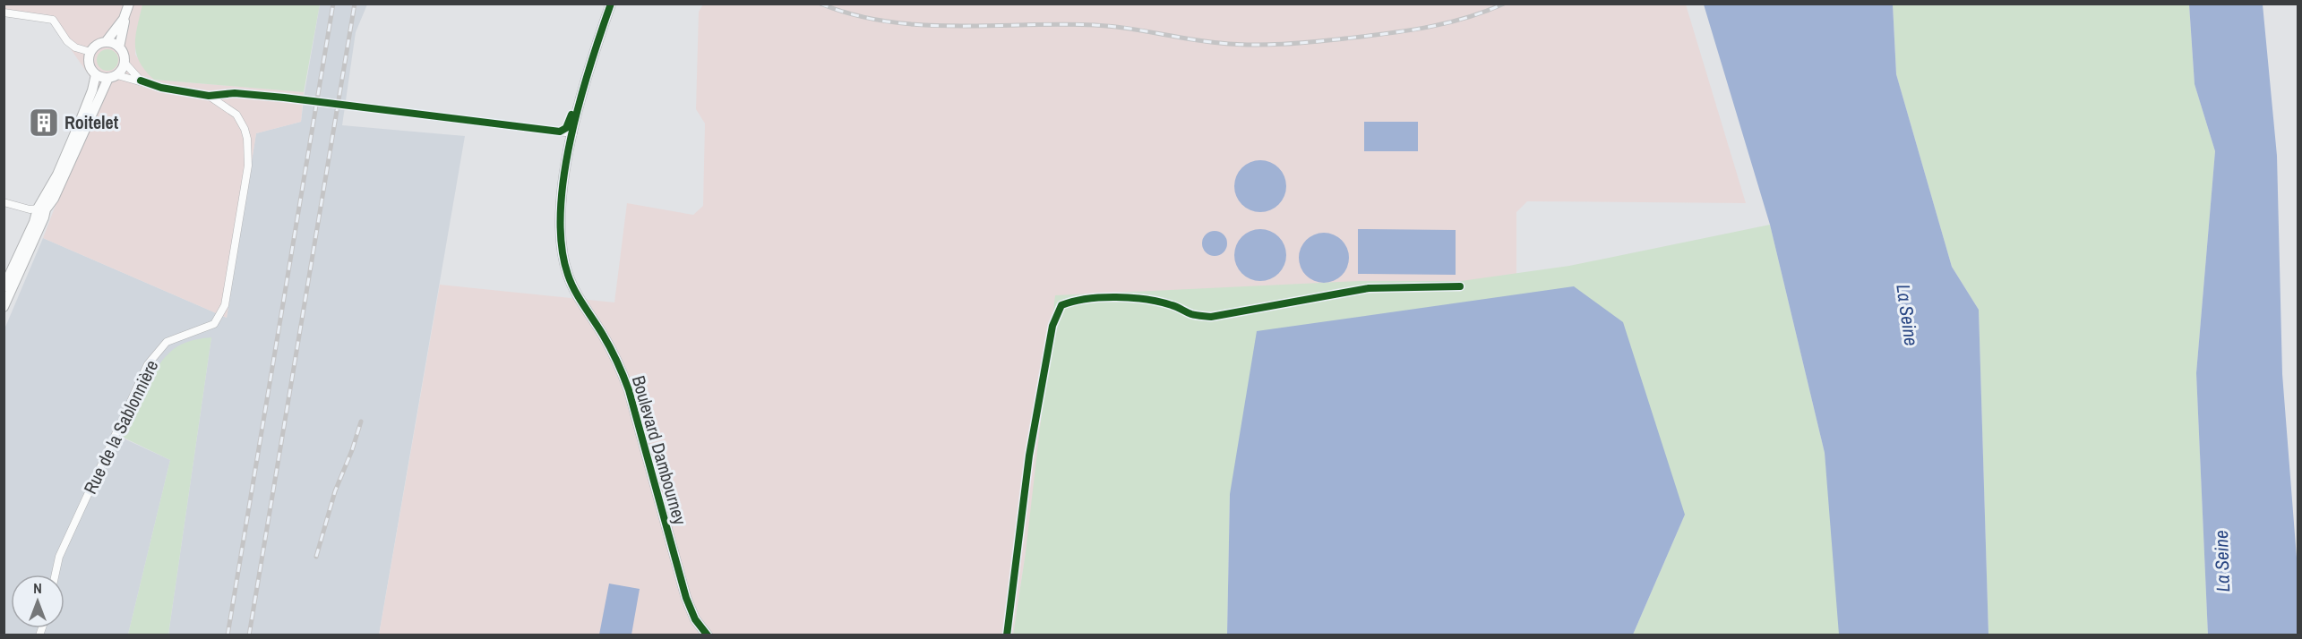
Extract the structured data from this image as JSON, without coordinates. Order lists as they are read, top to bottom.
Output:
{
  "streets": {
    "main road": ["Boulevard Dambourney"],
    "street": ["Rue de la Sablonnière"]
  },
  "water": ["La Seine"],
  "places": {
    "building": ["Roitelet"]
  },
  "north": "top"
}
